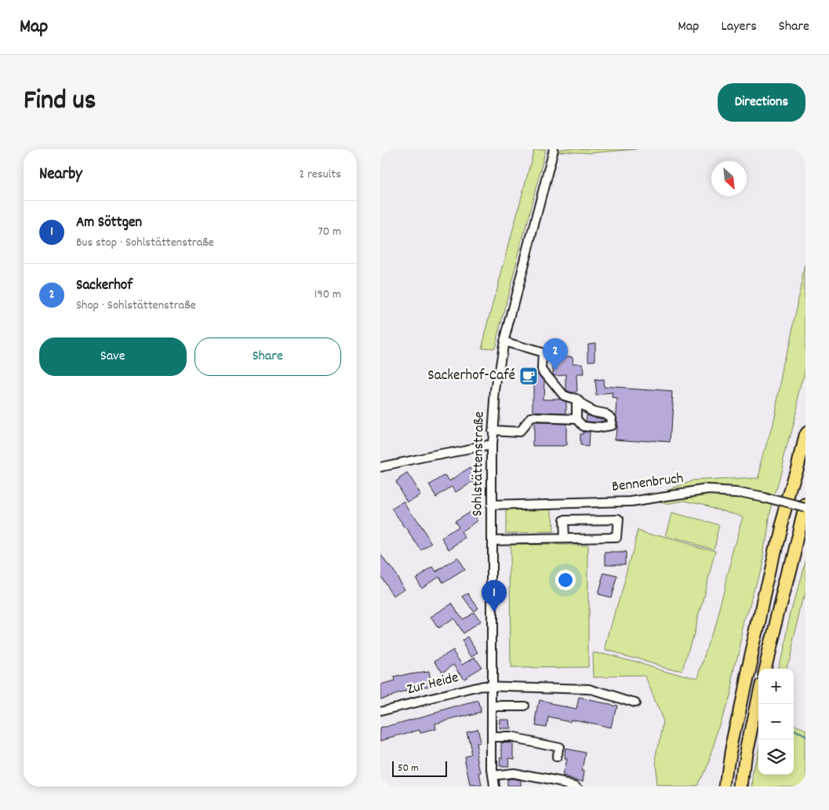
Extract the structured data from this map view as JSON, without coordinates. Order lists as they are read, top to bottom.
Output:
{
  "streets": {
    "street": ["Sohlstättenstraße", "Bennenbruch", "Zur Heide"]
  },
  "crossings": [
    ["Sohlstättenstraße", "Bennenbruch"],
    ["Sohlstättenstraße", "Zur Heide"]
  ],
  "places": {
    "cafe": ["Sackerhof-Café"]
  },
  "scale_bar": "50 m",
  "north": "bottom right",
  "page": {
    "header": "Map",
    "nav": ["Map", "Layers", "Share"],
    "title": "Find us",
    "buttons": [
      "Directions",
      ["Save", "Share"]
    ],
    "heading": ["Nearby", "2 results"],
    "list": [
      {
        "mark": "1",
        "name": "Am Söttgen",
        "note": "Bus stop · Sohlstättenstraße",
        "value": "70 m"
      },
      {
        "mark": "2",
        "name": "Sackerhof",
        "note": "Shop · Sohlstättenstraße",
        "value": "190 m"
      }
    ],
    "pins": ["2", "1"],
    "map_buttons": ["+", "−"],
    "scale": "50 m"
  }
}
